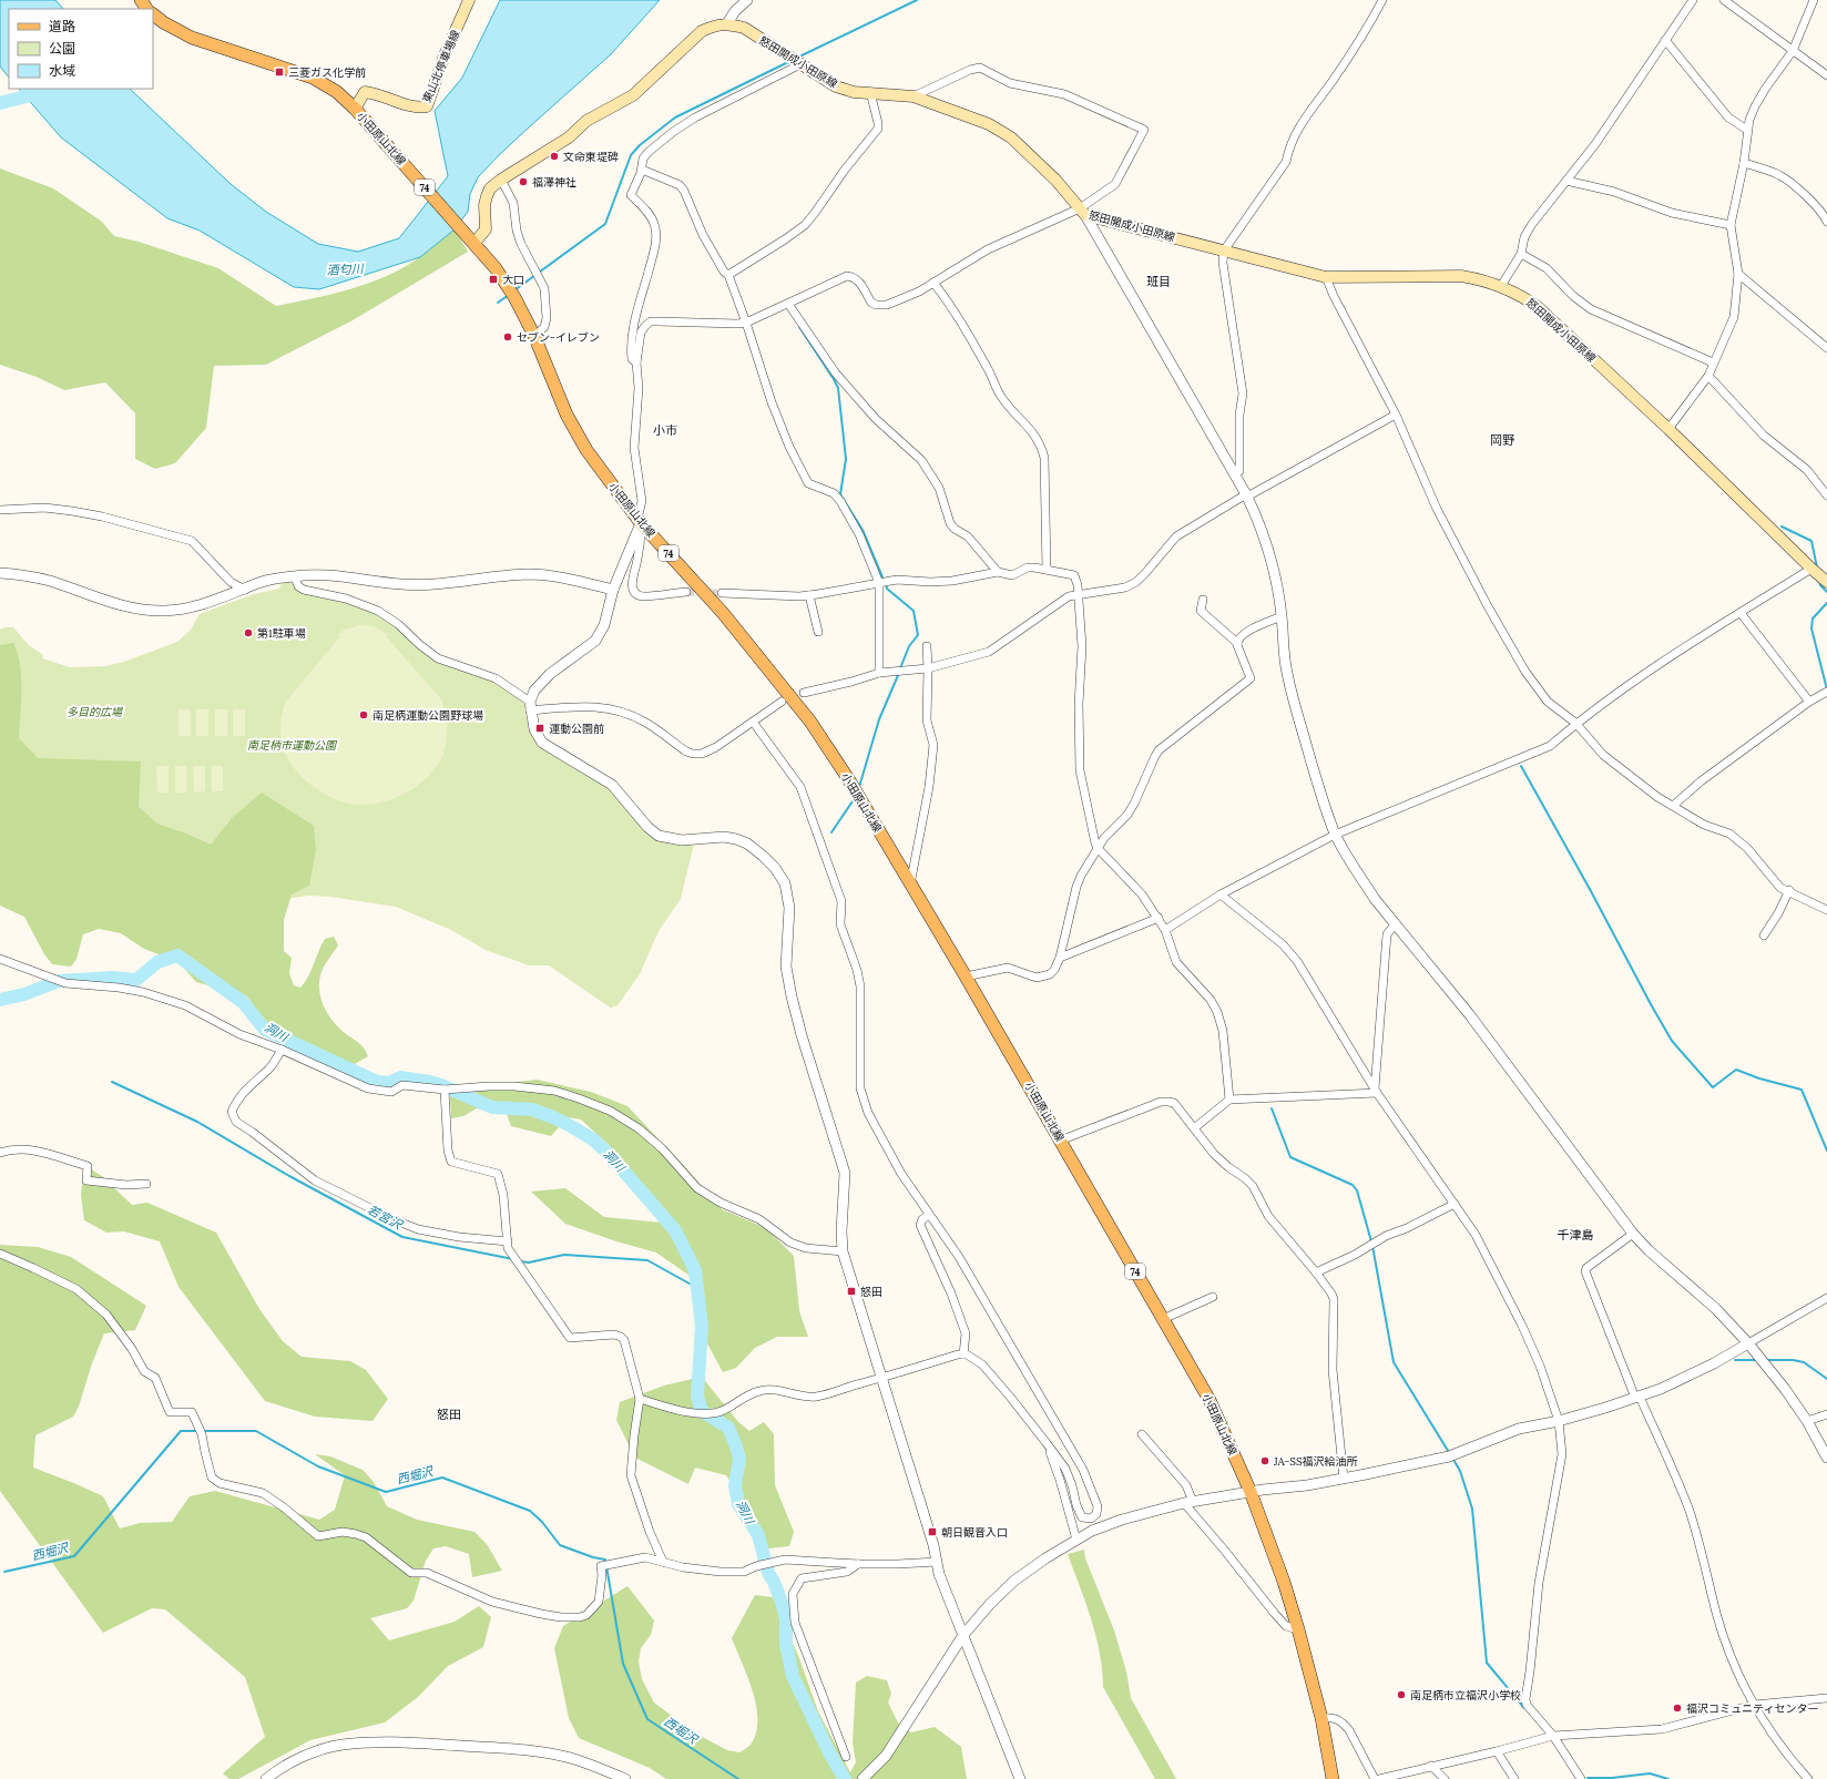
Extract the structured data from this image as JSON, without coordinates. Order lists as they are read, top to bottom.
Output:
{
  "streets": {
    "main road": [
      "怒田開成小田原線",
      "東山北停車場線",
      "小田原山北線",
      "74"
    ]
  },
  "crossings": [
    ["東山北停車場線", "小田原山北線"]
  ],
  "districts": [
    "班目",
    "小市",
    "岡野",
    "千津島",
    "怒田"
  ],
  "water": [
    "酒匂川",
    "洞川",
    "若宮沢",
    "西堀沢"
  ],
  "parks": ["多目的広場", "南足柄市運動公園"],
  "places": {
    "transit": [
      "三菱ガス化学前",
      "大口",
      "運動公園前",
      "怒田",
      "朝日観音入口"
    ],
    "other": [
      "文命東堤碑",
      "福澤神社",
      "セブン-イレブン",
      "第1駐車場",
      "南足柄運動公園野球場",
      "JA-SS福沢給油所",
      "南足柄市立福沢小学校",
      "福沢コミュニティセンター"
    ]
  },
  "legend": ["道路", "公園", "水域"]
}
